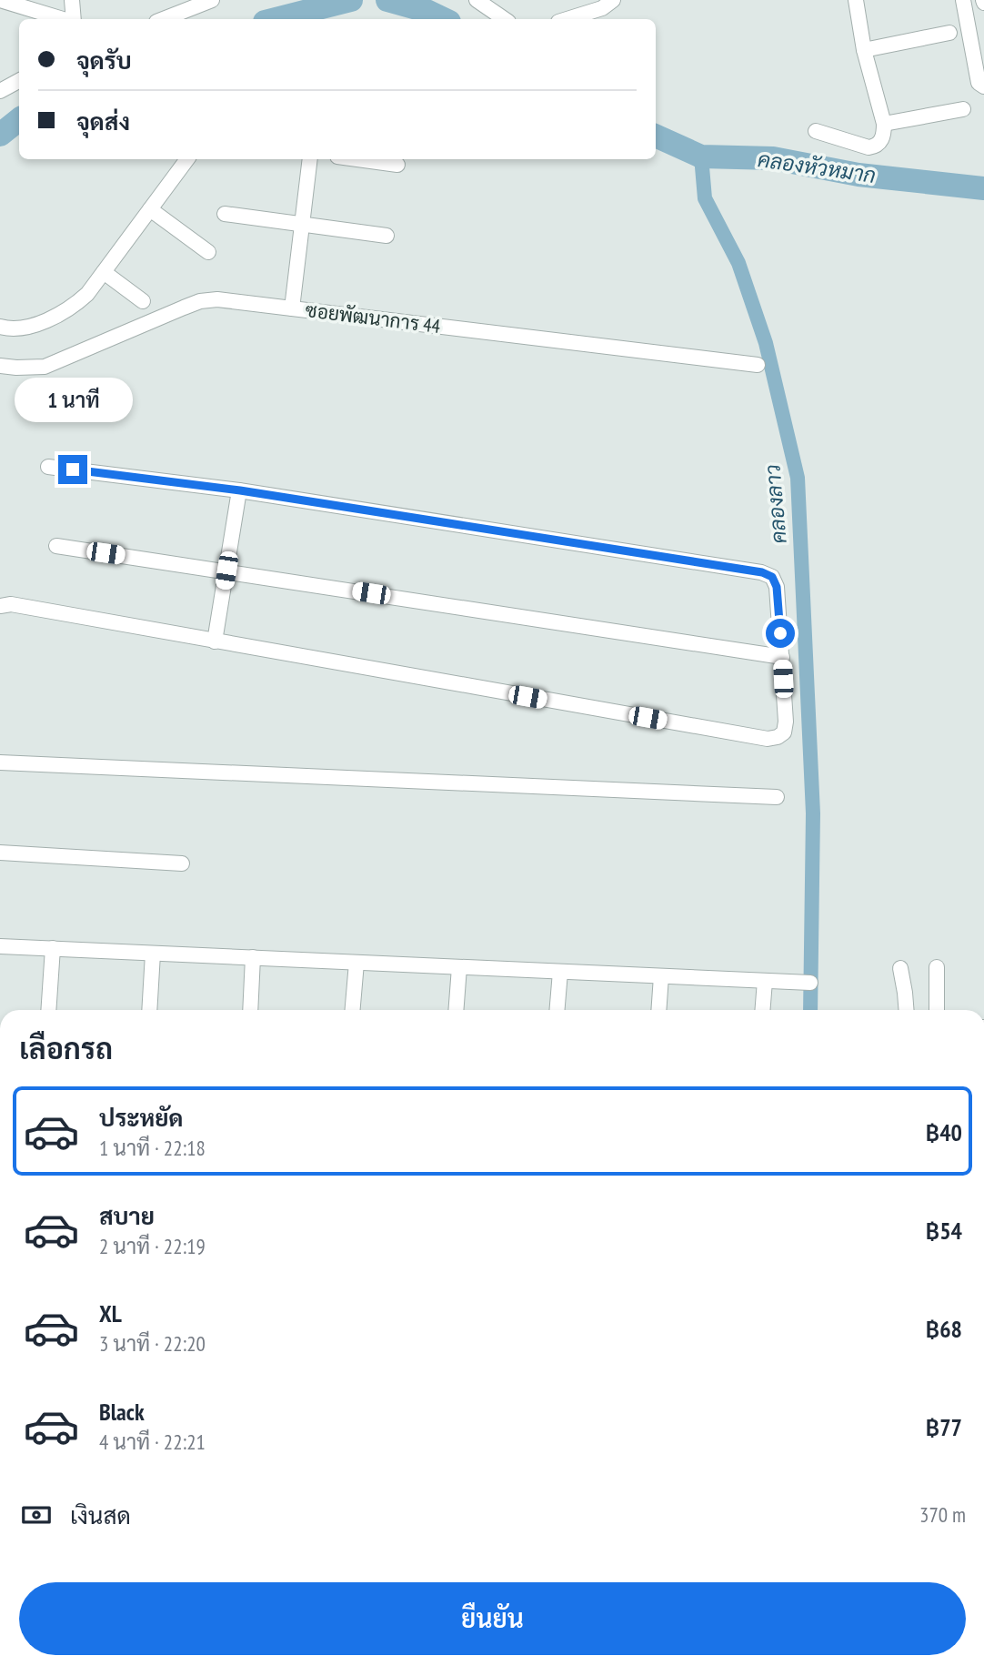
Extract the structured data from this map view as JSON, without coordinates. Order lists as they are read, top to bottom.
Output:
{
  "streets": {
    "street": ["ซอยพัฒนาการ 44"]
  },
  "water": ["คลองหัวหมาก", "คลองลาว"],
  "page": {
    "banner": ["จุดรับ", "จุดส่ง"],
    "bubble": "1 นาที",
    "heading": "เลือกรถ",
    "list": [
      {
        "name": "ประหยัด",
        "note": "1 นาที · 22:18",
        "value": "฿40"
      },
      {
        "name": "สบาย",
        "note": "2 นาที · 22:19",
        "value": "฿54"
      },
      {
        "name": "XL",
        "note": "3 นาที · 22:20",
        "value": "฿68"
      },
      {
        "name": "Black",
        "note": "4 นาที · 22:21",
        "value": "฿77"
      }
    ],
    "pay": ["เงินสด", "370 m"],
    "buttons": "ยืนยัน"
  }
}
